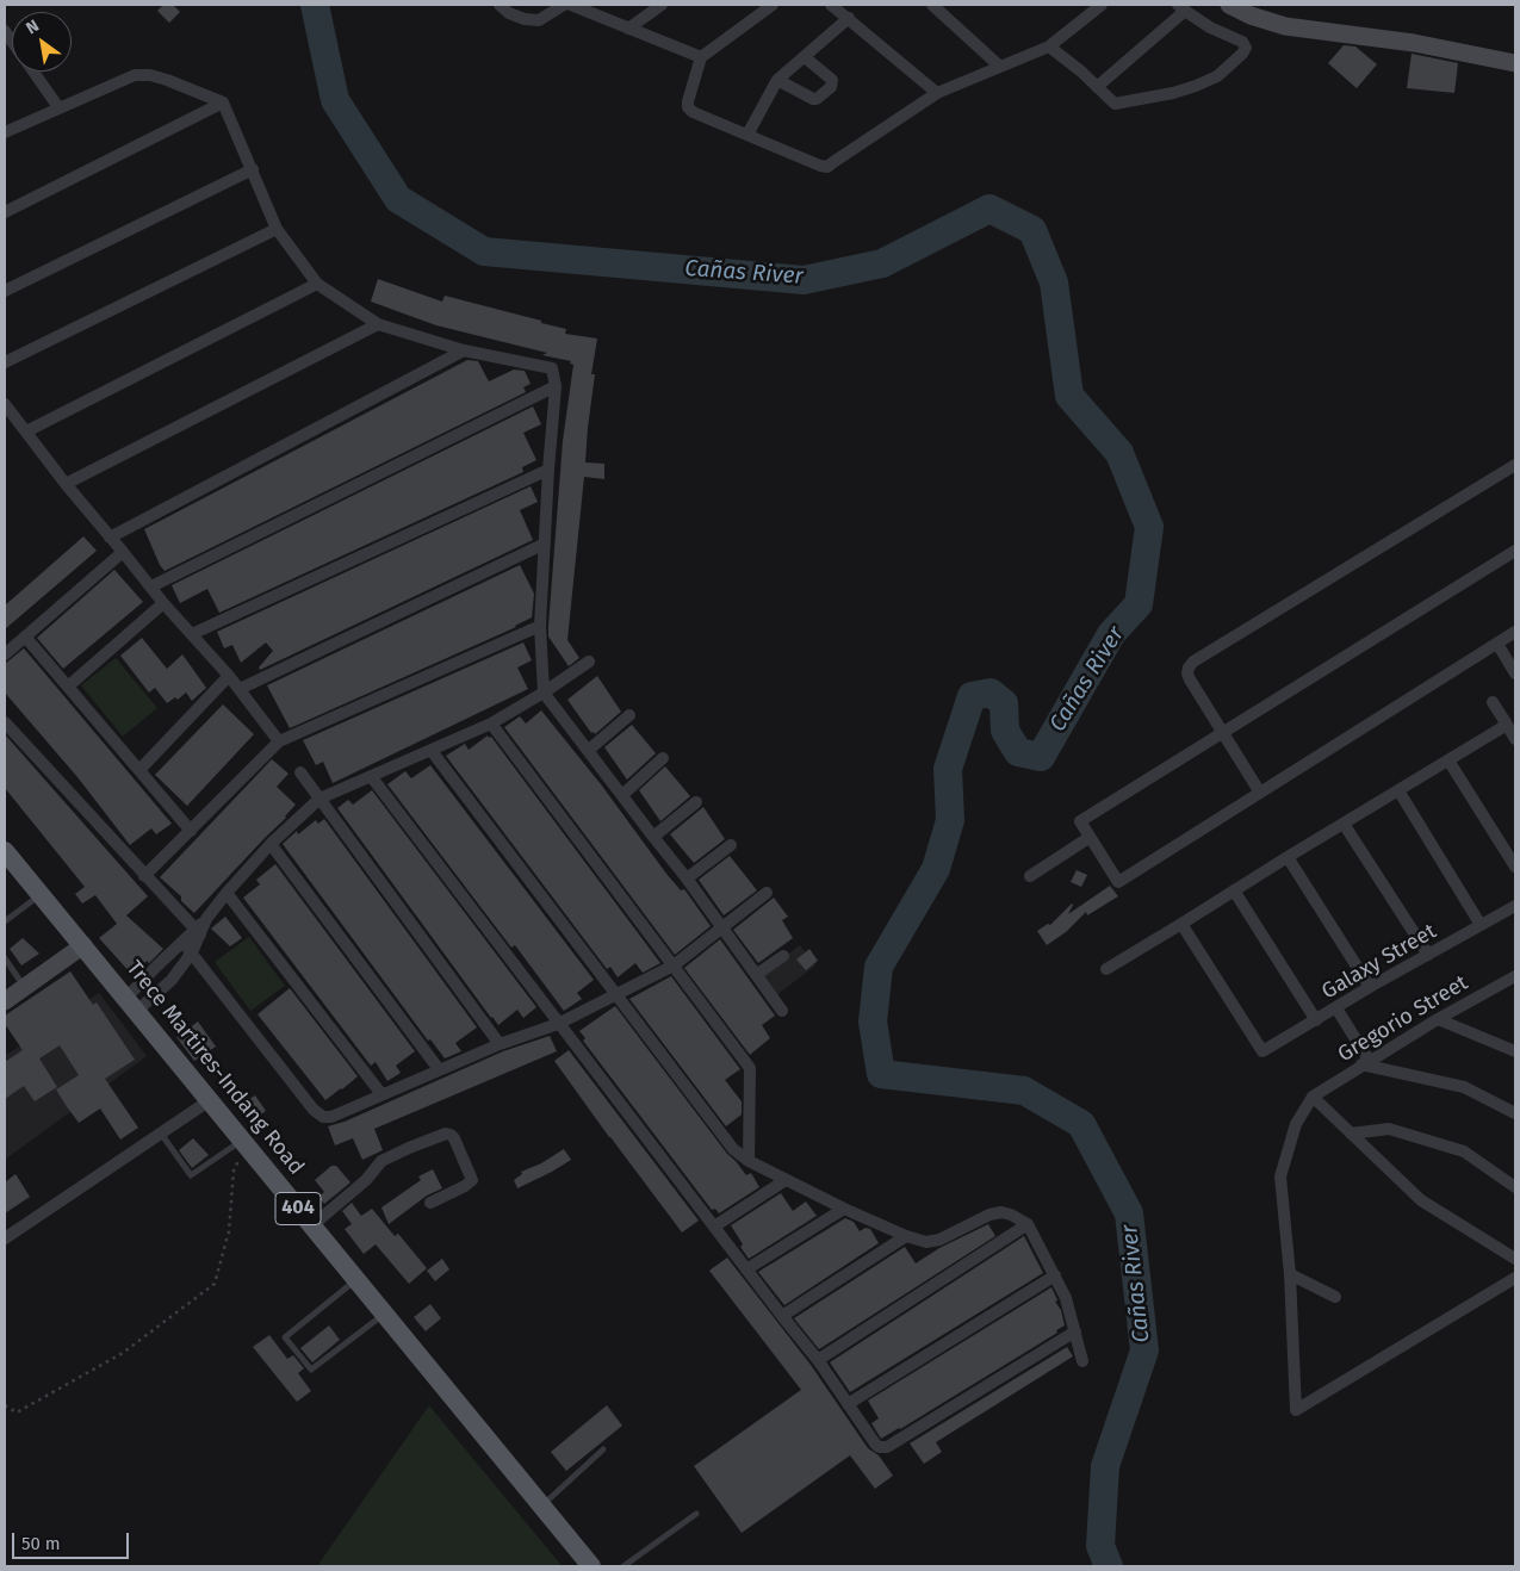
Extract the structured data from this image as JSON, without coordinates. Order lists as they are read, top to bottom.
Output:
{
  "streets": {
    "main road": ["Trece Martires-Indang Road", "404"],
    "street": ["Galaxy Street", "Gregorio Street"]
  },
  "water": ["Cañas River"],
  "scale_bar": "50 m",
  "north": "top left"
}
